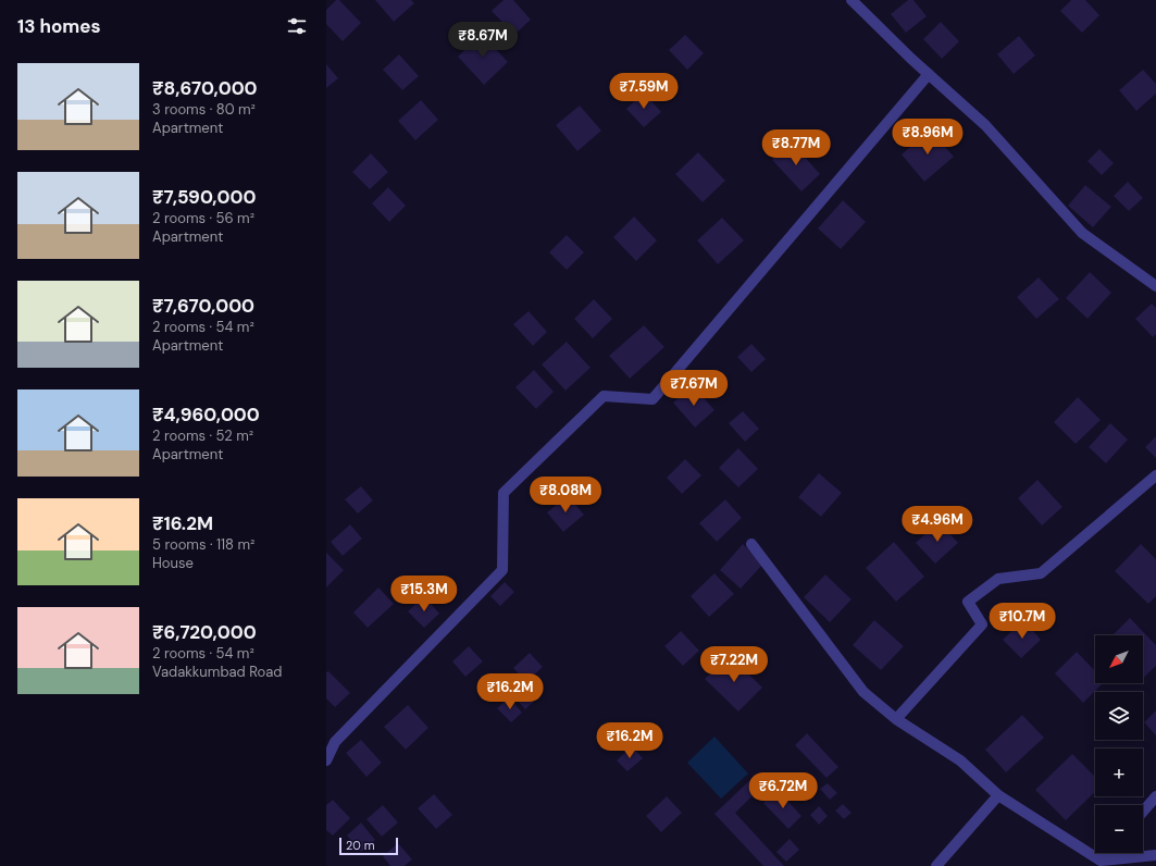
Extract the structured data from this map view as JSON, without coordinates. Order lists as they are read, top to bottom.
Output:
{
  "scale_bar": "20 m",
  "north": "bottom left",
  "page": {
    "heading": "13 homes",
    "price": [
      "₹8.67M",
      "₹7.59M",
      "₹8.96M",
      "₹8.77M",
      "₹7.67M",
      "₹8.08M",
      "₹4.96M",
      "₹15.3M",
      "₹10.7M",
      "₹7.22M",
      "₹16.2M",
      "₹16.2M",
      "₹6.72M"
    ],
    "list": [
      {
        "name": "₹8,670,000",
        "note": "3 rooms · 80 m² · Apartment"
      },
      {
        "name": "₹7,590,000",
        "note": "2 rooms · 56 m² · Apartment"
      },
      {
        "name": "₹7,670,000",
        "note": "2 rooms · 54 m² · Apartment"
      },
      {
        "name": "₹4,960,000",
        "note": "2 rooms · 52 m² · Apartment"
      },
      {
        "name": "₹16.2M",
        "note": "5 rooms · 118 m² · House"
      },
      {
        "name": "₹6,720,000",
        "note": "2 rooms · 54 m² · Vadakkumbad Road"
      }
    ],
    "map_buttons": ["+", "−"],
    "scale": "20 m"
  }
}
